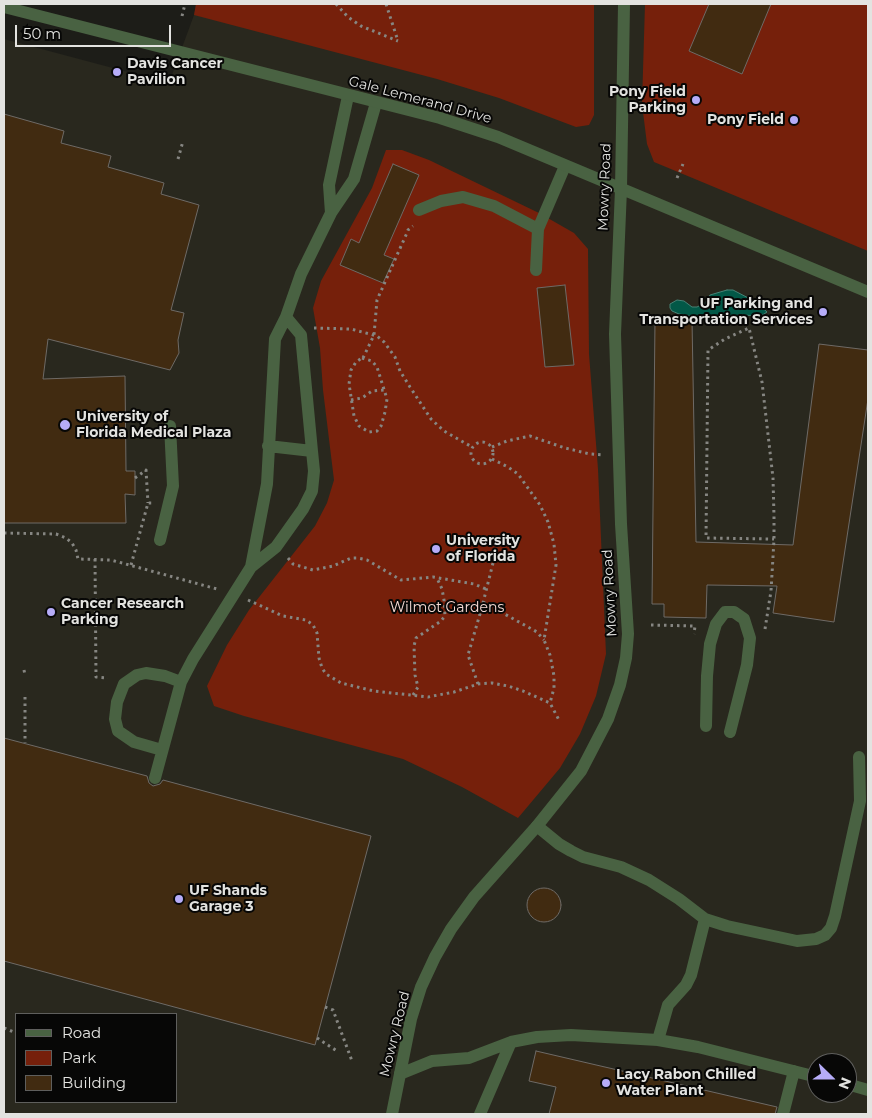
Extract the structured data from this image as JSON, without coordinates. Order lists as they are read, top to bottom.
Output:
{
  "streets": {
    "street": ["Gale Lemerand Drive", "Mowry Road"]
  },
  "crossings": [
    ["Gale Lemerand Drive", "Mowry Road"]
  ],
  "parks": ["Wilmot Gardens"],
  "places": [
    "Davis Cancer Pavilion",
    "Pony Field Parking",
    "Pony Field",
    "UF Parking and Transportation Services",
    "University of Florida Medical Plaza",
    "University of Florida",
    "Cancer Research Parking",
    "UF Shands Garage 3",
    "Lacy Rabon Chilled Water Plant"
  ],
  "legend": ["Road", "Park", "Building"],
  "scale_bar": "50 m",
  "north": "right"
}
